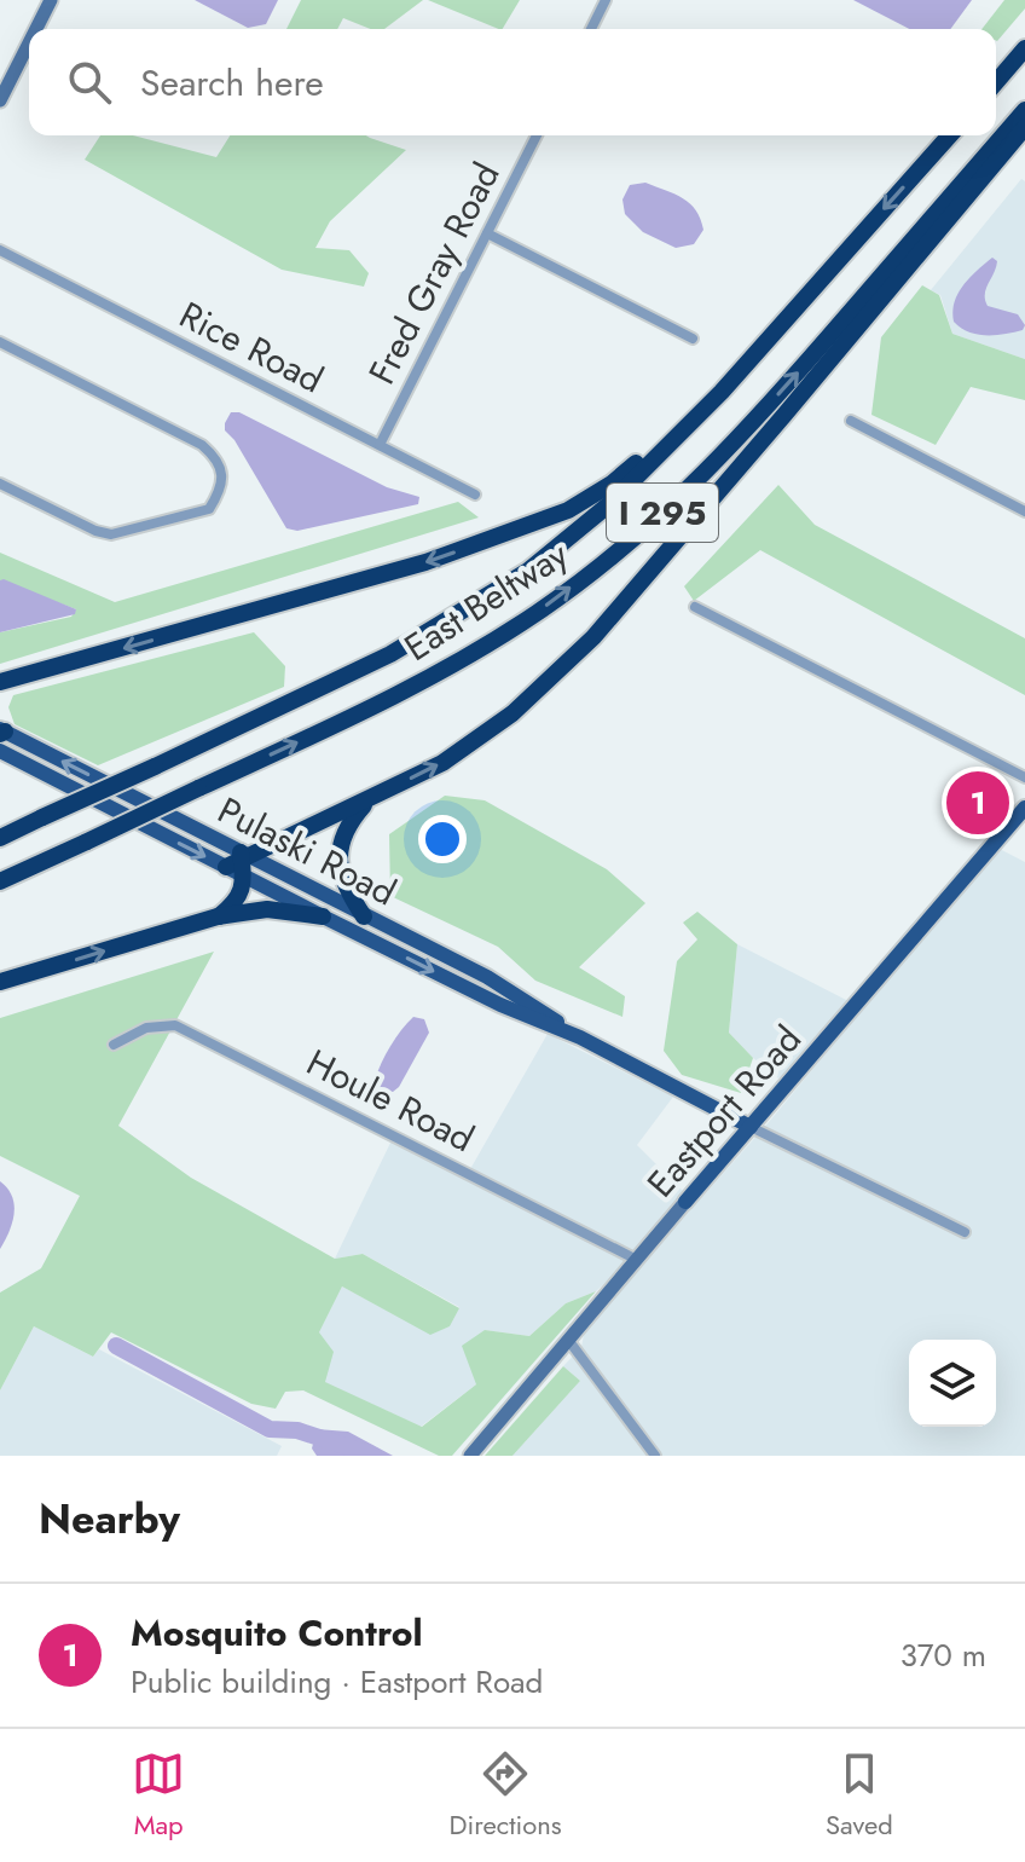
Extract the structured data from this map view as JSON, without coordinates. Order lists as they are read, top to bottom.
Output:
{
  "streets": {
    "highway": ["I 295", "East Beltway"],
    "main road": ["Pulaski Road", "Eastport Road"],
    "street": ["Fred Gray Road", "Rice Road", "Houle Road"]
  },
  "crossings": [
    ["Fred Gray Road", "Rice Road"],
    ["Pulaski Road", "Eastport Road"],
    ["Houle Road", "Eastport Road"]
  ],
  "page": {
    "search": "Search here",
    "pins": "1",
    "heading": "Nearby",
    "list": [
      {
        "mark": "1",
        "name": "Mosquito Control",
        "note": "Public building · Eastport Road",
        "value": "370 m"
      }
    ],
    "nav": ["Map", "Directions", "Saved"]
  }
}
